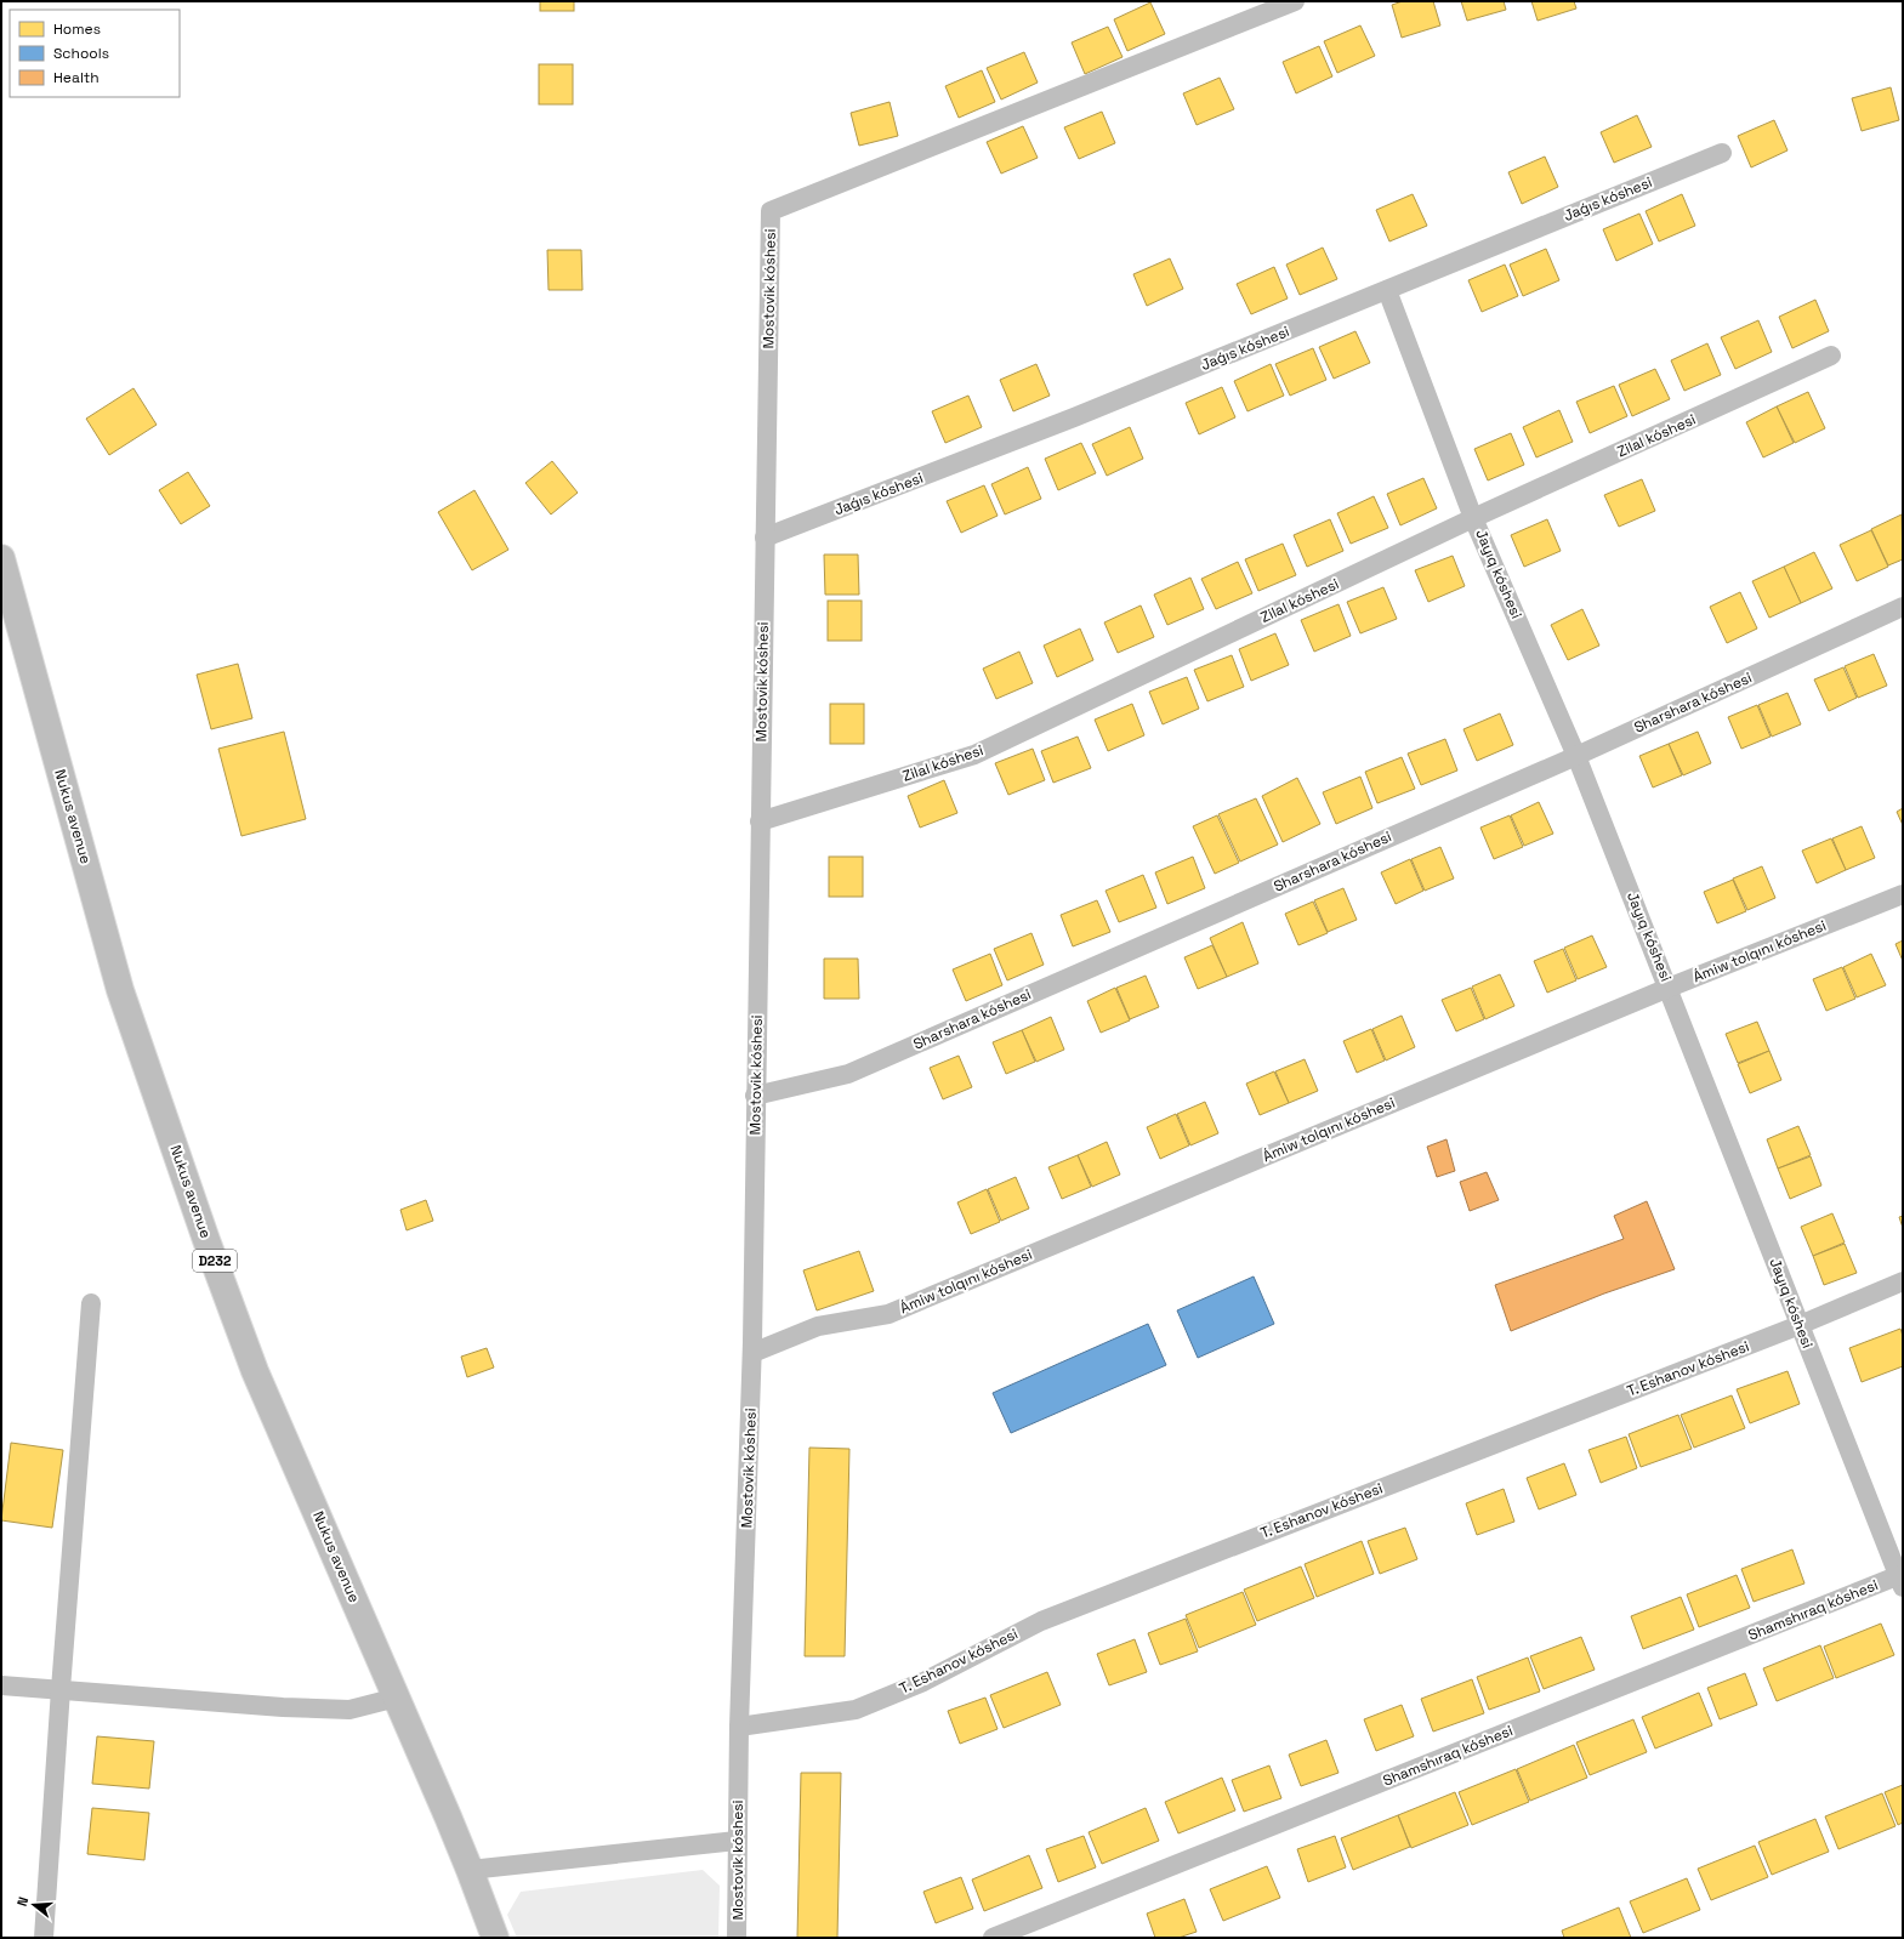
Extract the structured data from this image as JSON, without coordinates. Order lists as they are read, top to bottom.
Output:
{
  "streets": {
    "main road": ["Nukus avenue", "D232"],
    "street": [
      "Jaǵıs kóshesi",
      "Mostovik kóshesi",
      "Zilal kóshesi",
      "Jayıq kóshesi",
      "Sharshara kóshesi",
      "Ámiw tolqını kóshesi",
      "T. Eshanov kóshesi",
      "Shamshıraq kóshesi"
    ]
  },
  "crossings": [
    ["Jaǵıs kóshesi", "Mostovik kóshesi"],
    ["Jaǵıs kóshesi", "Jayıq kóshesi"],
    ["Mostovik kóshesi", "Zilal kóshesi"],
    ["Mostovik kóshesi", "Sharshara kóshesi"],
    ["Mostovik kóshesi", "Ámiw tolqını kóshesi"],
    ["Mostovik kóshesi", "T. Eshanov kóshesi"],
    ["Zilal kóshesi", "Jayıq kóshesi"],
    ["Jayıq kóshesi", "Sharshara kóshesi"],
    ["Jayıq kóshesi", "Ámiw tolqını kóshesi"],
    ["Jayıq kóshesi", "T. Eshanov kóshesi"],
    ["Jayıq kóshesi", "Shamshıraq kóshesi"]
  ],
  "legend": ["Homes", "Schools", "Health"],
  "north": "left"
}
